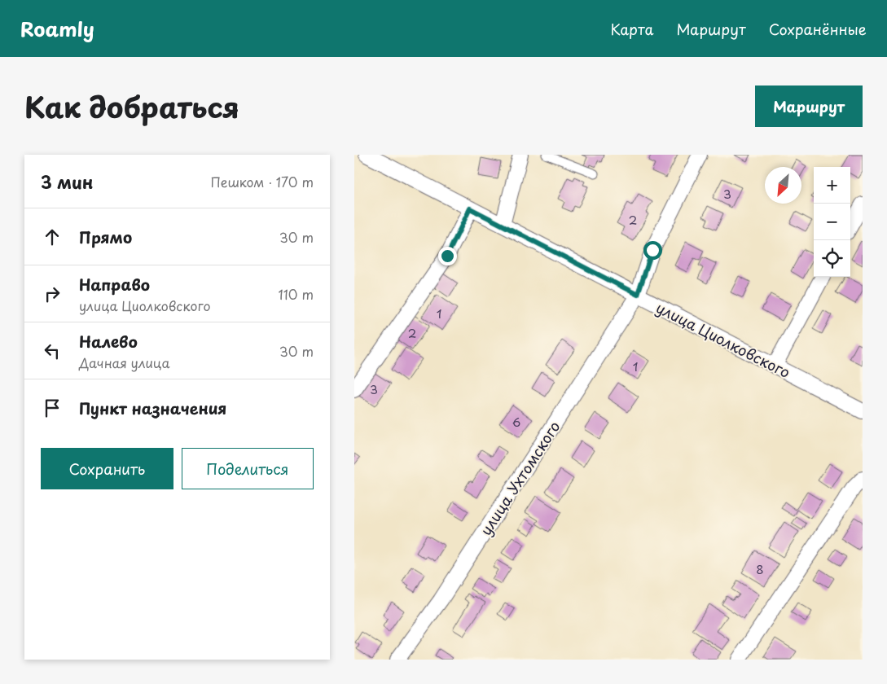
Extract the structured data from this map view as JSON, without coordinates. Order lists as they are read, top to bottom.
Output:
{
  "streets": {
    "street": ["улица Циолковского", "улица Ухтомского"]
  },
  "crossings": [
    ["улица Циолковского", "улица Ухтомского"]
  ],
  "house_numbers": [
    "3",
    "2",
    "1",
    "2",
    "1",
    "3",
    "6",
    "8"
  ],
  "north": "bottom left",
  "page": {
    "header": "Roamly",
    "nav": ["Карта", "Маршрут", "Сохранённые"],
    "title": "Как добраться",
    "buttons": [
      "Маршрут",
      ["Сохранить", "Поделиться"]
    ],
    "heading": ["3 мин", "Пешком · 170 m"],
    "map_buttons": ["+", "−"],
    "list": [
      ["Прямо", "30 m"],
      ["Направо", "улица Циолковского", "110 m"],
      ["Налево", "Дачная улица", "30 m"],
      "Пункт назначения"
    ]
  }
}
